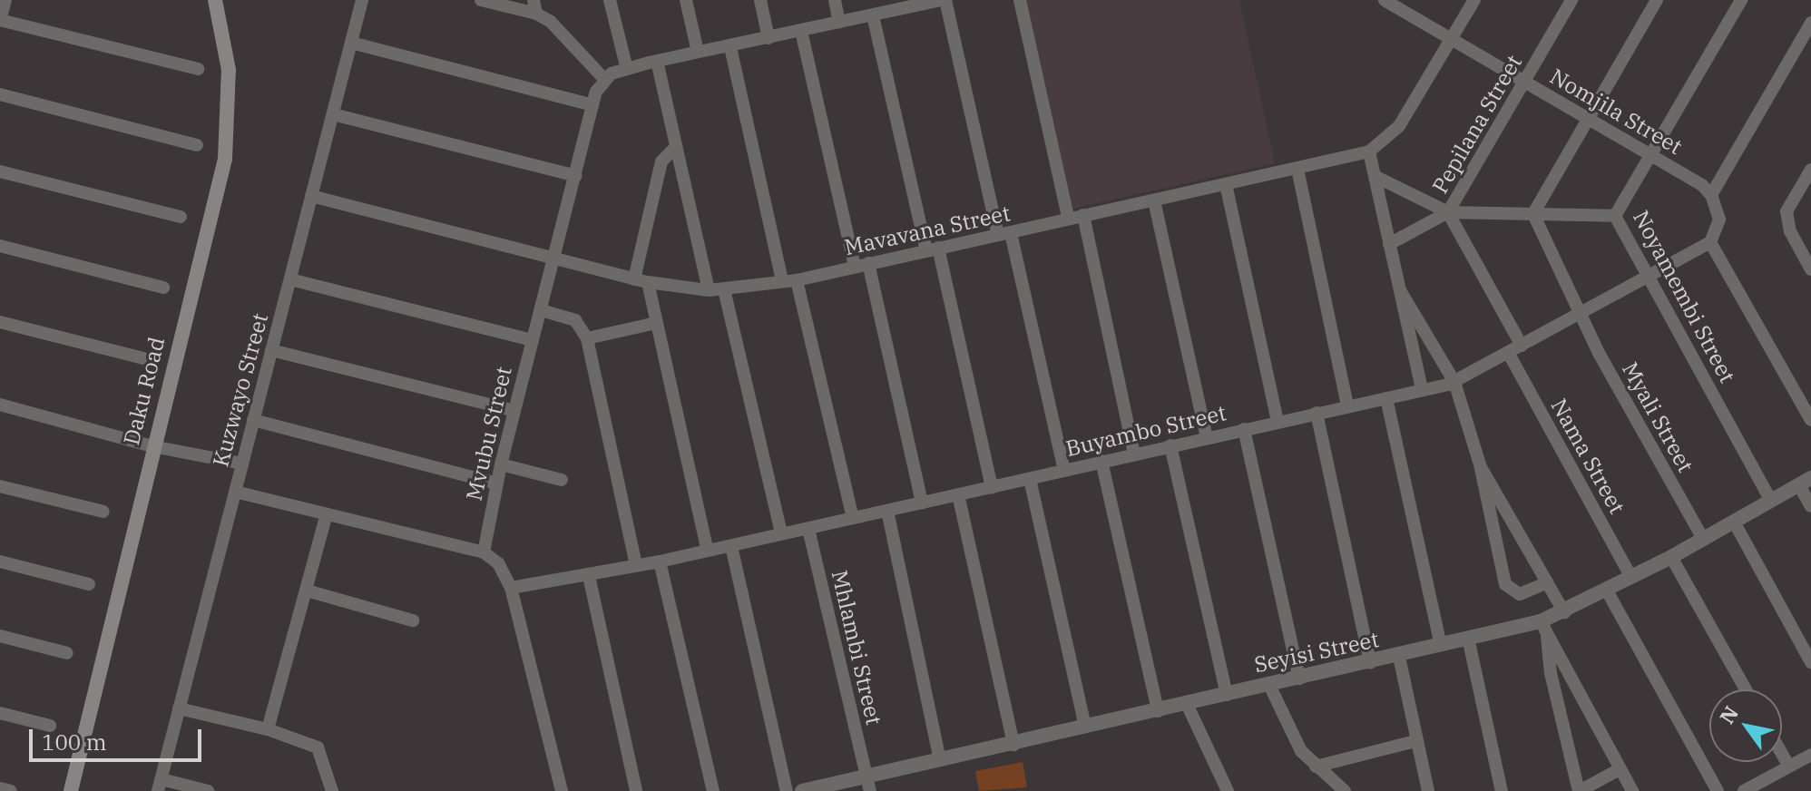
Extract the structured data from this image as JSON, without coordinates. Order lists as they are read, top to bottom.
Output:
{
  "streets": {
    "main road": ["Daku Road"],
    "street": [
      "Nomjila Street",
      "Pepilana Street",
      "Mavavana Street",
      "Noyamembi Street",
      "Kuzwayo Street",
      "Myali Street",
      "Buyambo Street",
      "Mvubu Street",
      "Nama Street",
      "Mhlambi Street",
      "Seyisi Street"
    ]
  },
  "crossings": [
    ["Nomjila Street", "Pepilana Street"],
    ["Nomjila Street", "Mavavana Street"],
    ["Nomjila Street", "Noyamembi Street"],
    ["Pepilana Street", "Buyambo Street"],
    ["Mavavana Street", "Kuzwayo Street"],
    ["Mavavana Street", "Mvubu Street"],
    ["Noyamembi Street", "Buyambo Street"],
    ["Noyamembi Street", "Seyisi Street"],
    ["Myali Street", "Buyambo Street"],
    ["Myali Street", "Seyisi Street"],
    ["Buyambo Street", "Nama Street"],
    ["Buyambo Street", "Mhlambi Street"],
    ["Nama Street", "Seyisi Street"],
    ["Mhlambi Street", "Seyisi Street"]
  ],
  "scale_bar": "100 m",
  "north": "top left"
}
